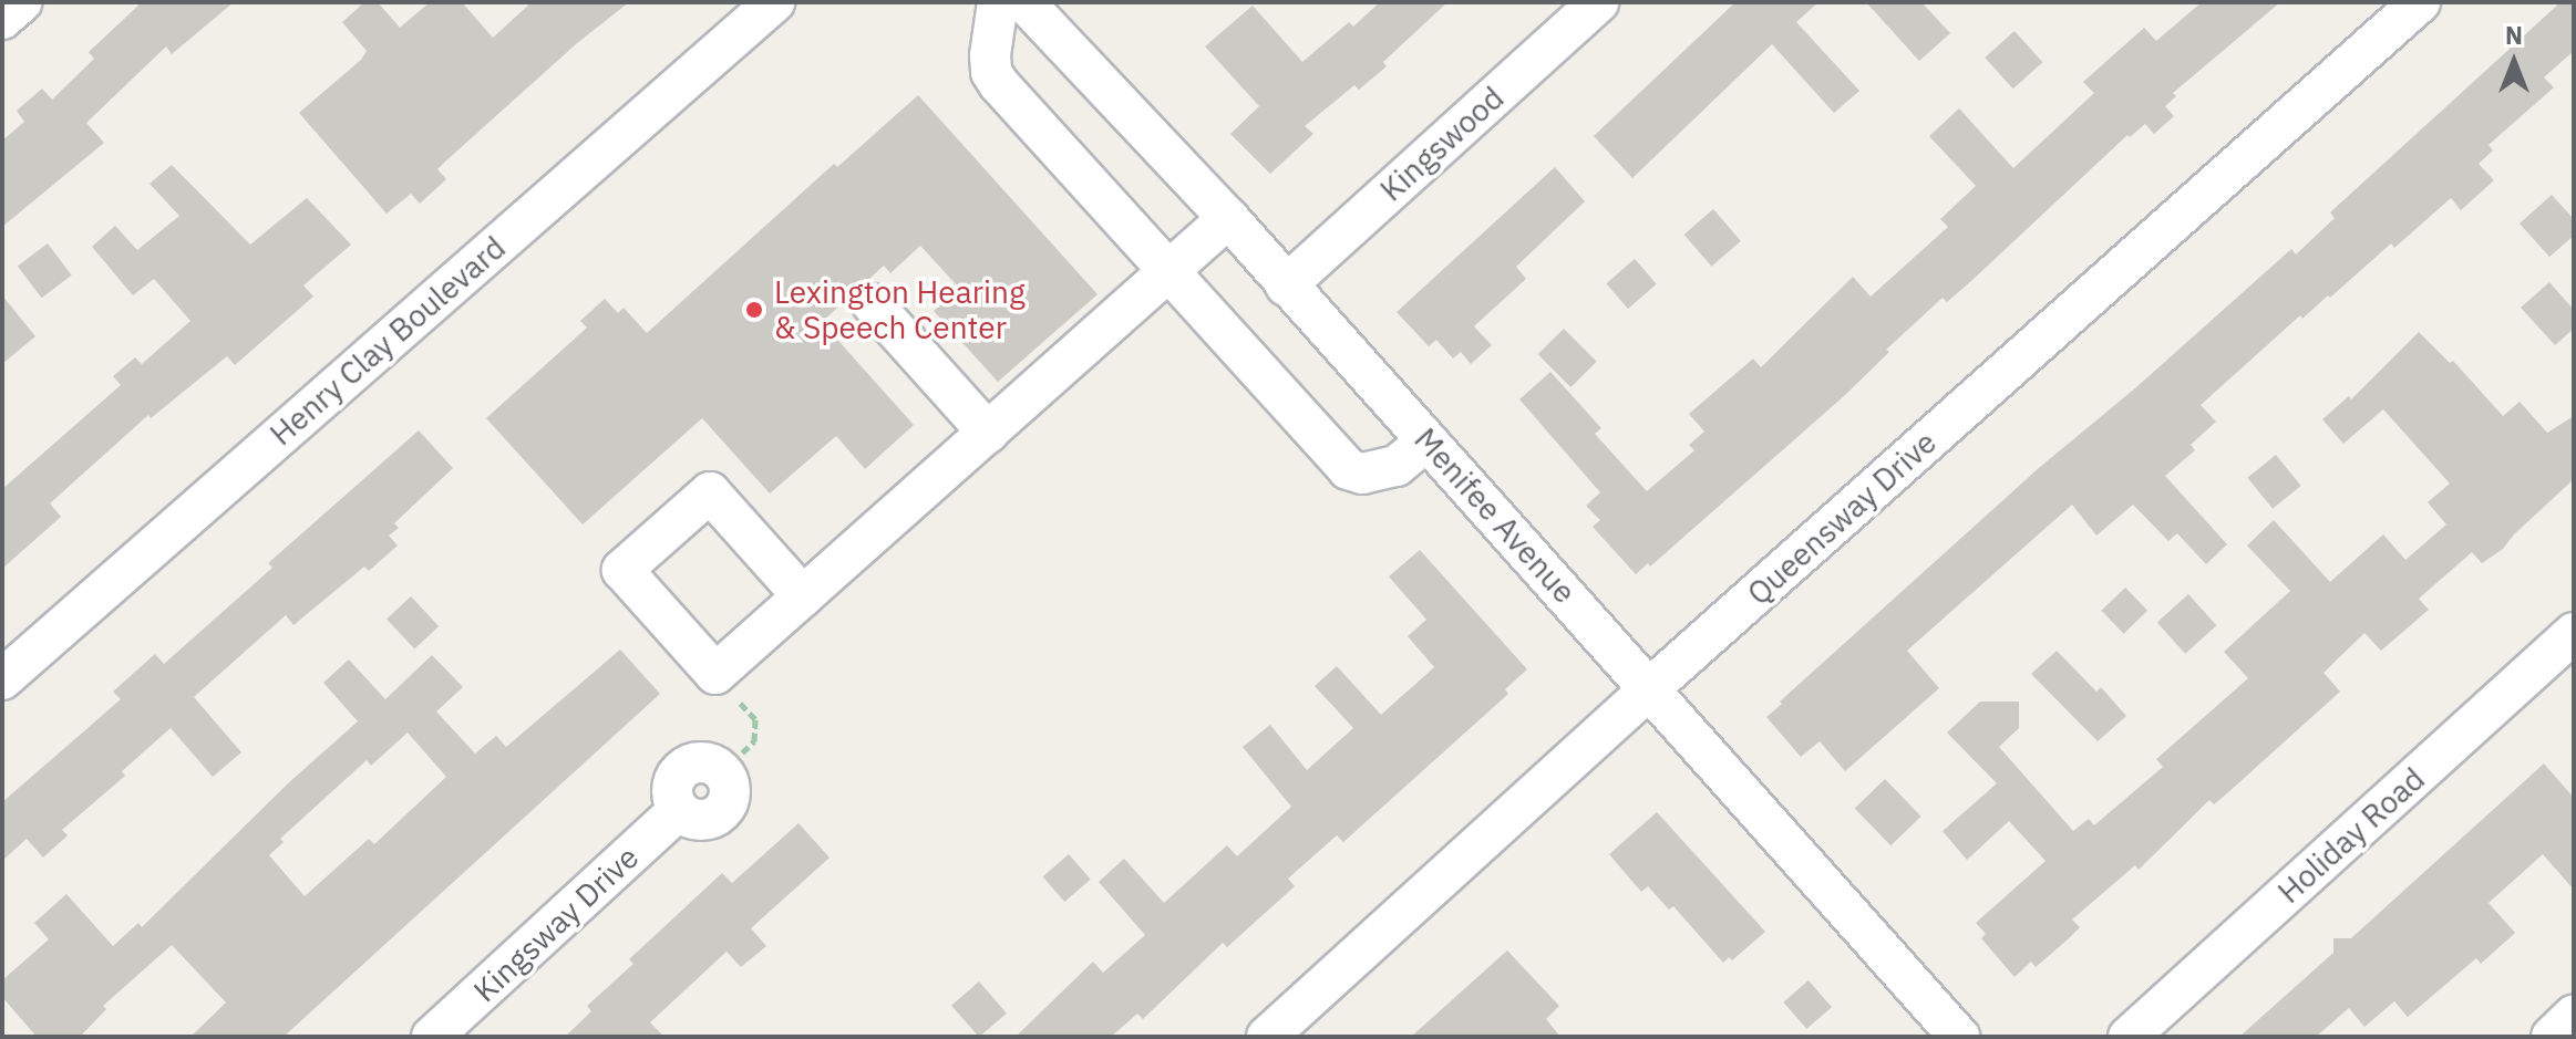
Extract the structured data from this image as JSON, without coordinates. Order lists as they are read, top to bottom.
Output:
{
  "streets": {
    "street": [
      "Kingswood",
      "Henry Clay Boulevard",
      "Menifee Avenue",
      "Queensway Drive",
      "Holiday Road",
      "Kingsway Drive"
    ]
  },
  "crossings": [
    ["Kingswood", "Menifee Avenue"],
    ["Menifee Avenue", "Queensway Drive"]
  ],
  "places": ["Lexington Hearing & Speech Center"],
  "north": "top"
}
